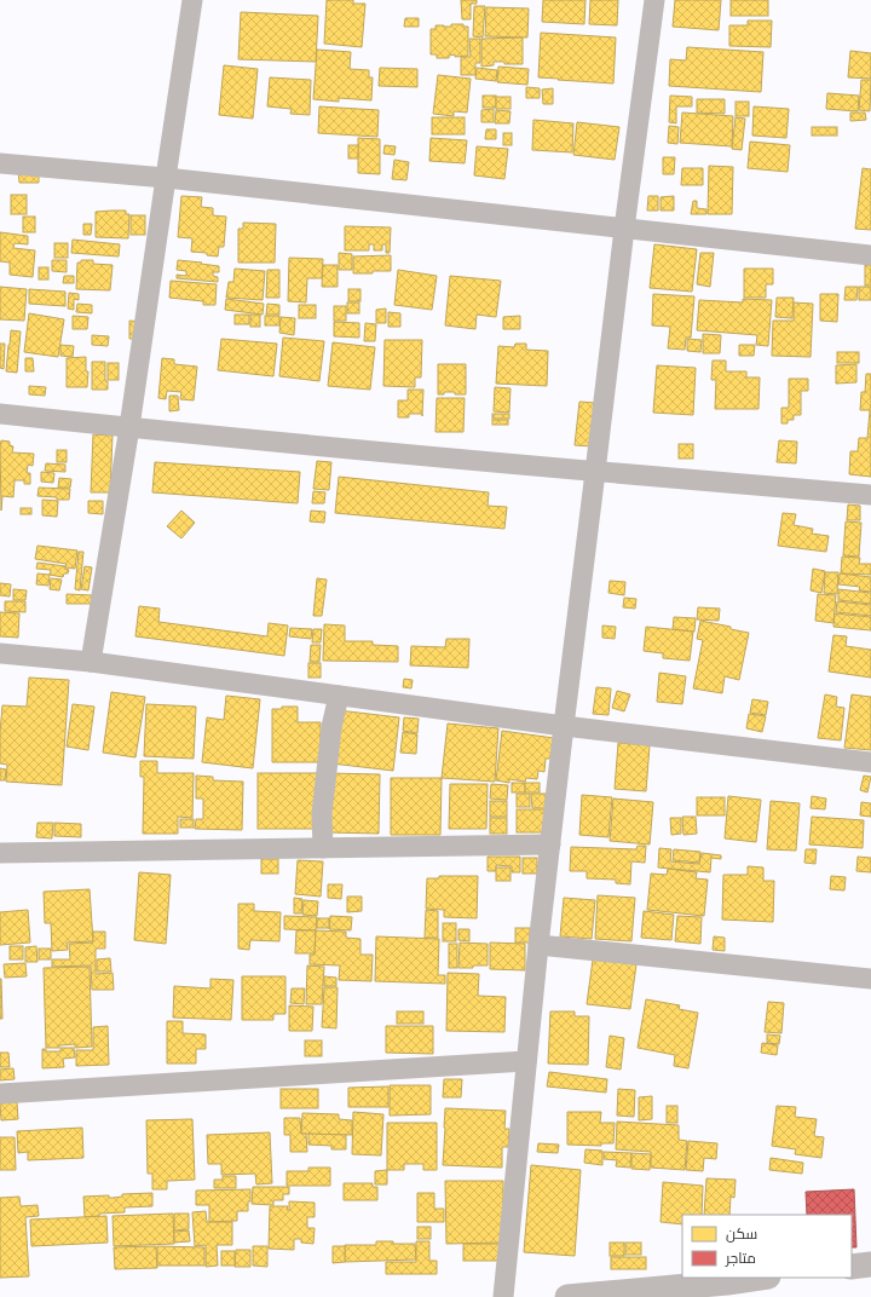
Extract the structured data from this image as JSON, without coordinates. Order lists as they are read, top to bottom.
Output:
{
  "legend": ["سكن", "متاجر"]
}
